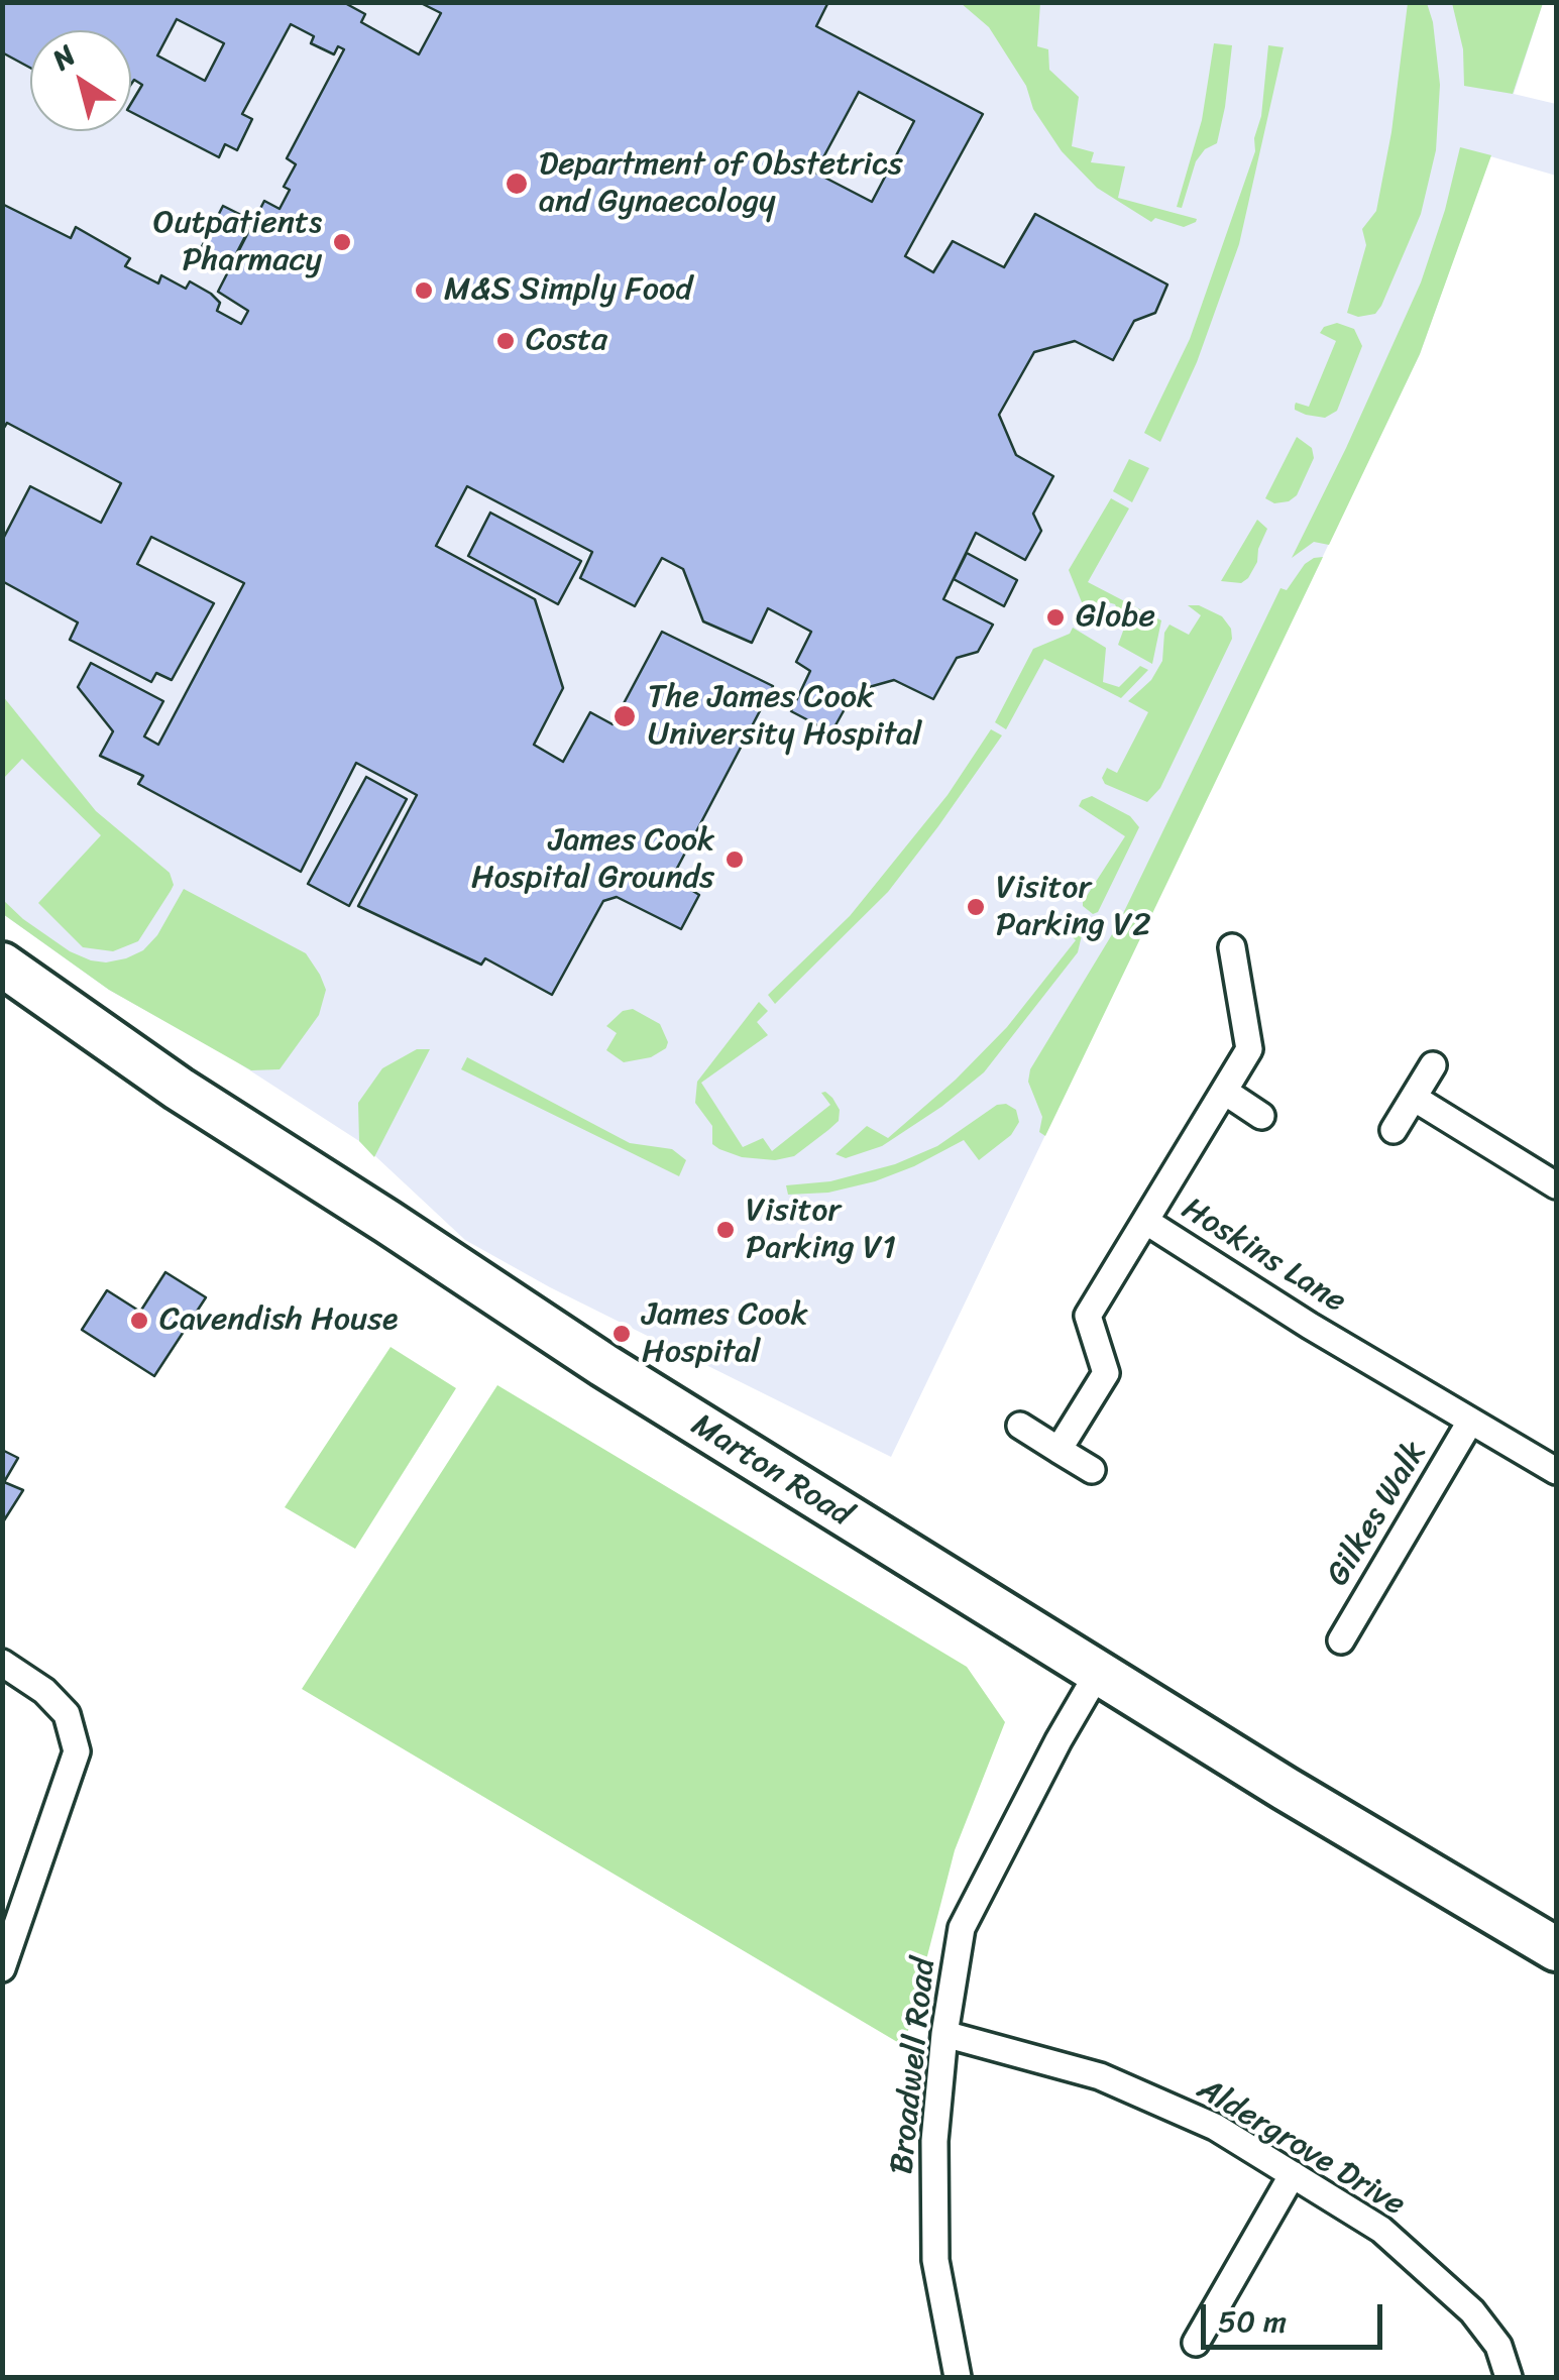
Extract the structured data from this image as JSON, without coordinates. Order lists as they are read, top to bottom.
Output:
{
  "streets": {
    "main road": ["Marton Road"],
    "street": [
      "Hoskins Lane",
      "Gilkes Walk",
      "Broadwell Road",
      "Aldergrove Drive"
    ]
  },
  "crossings": [
    ["Hoskins Lane", "Gilkes Walk"],
    ["Marton Road", "Broadwell Road"],
    ["Broadwell Road", "Aldergrove Drive"]
  ],
  "places": [
    "Department of Obstetrics and Gynaecology",
    "Outpatients Pharmacy",
    "M&S Simply Food",
    "Costa",
    "Globe",
    "The James Cook University Hospital",
    "James Cook Hospital Grounds",
    "Visitor Parking V2",
    "Visitor Parking V1",
    "Cavendish House",
    "James Cook Hospital"
  ],
  "scale_bar": "50 m",
  "north": "top left"
}
